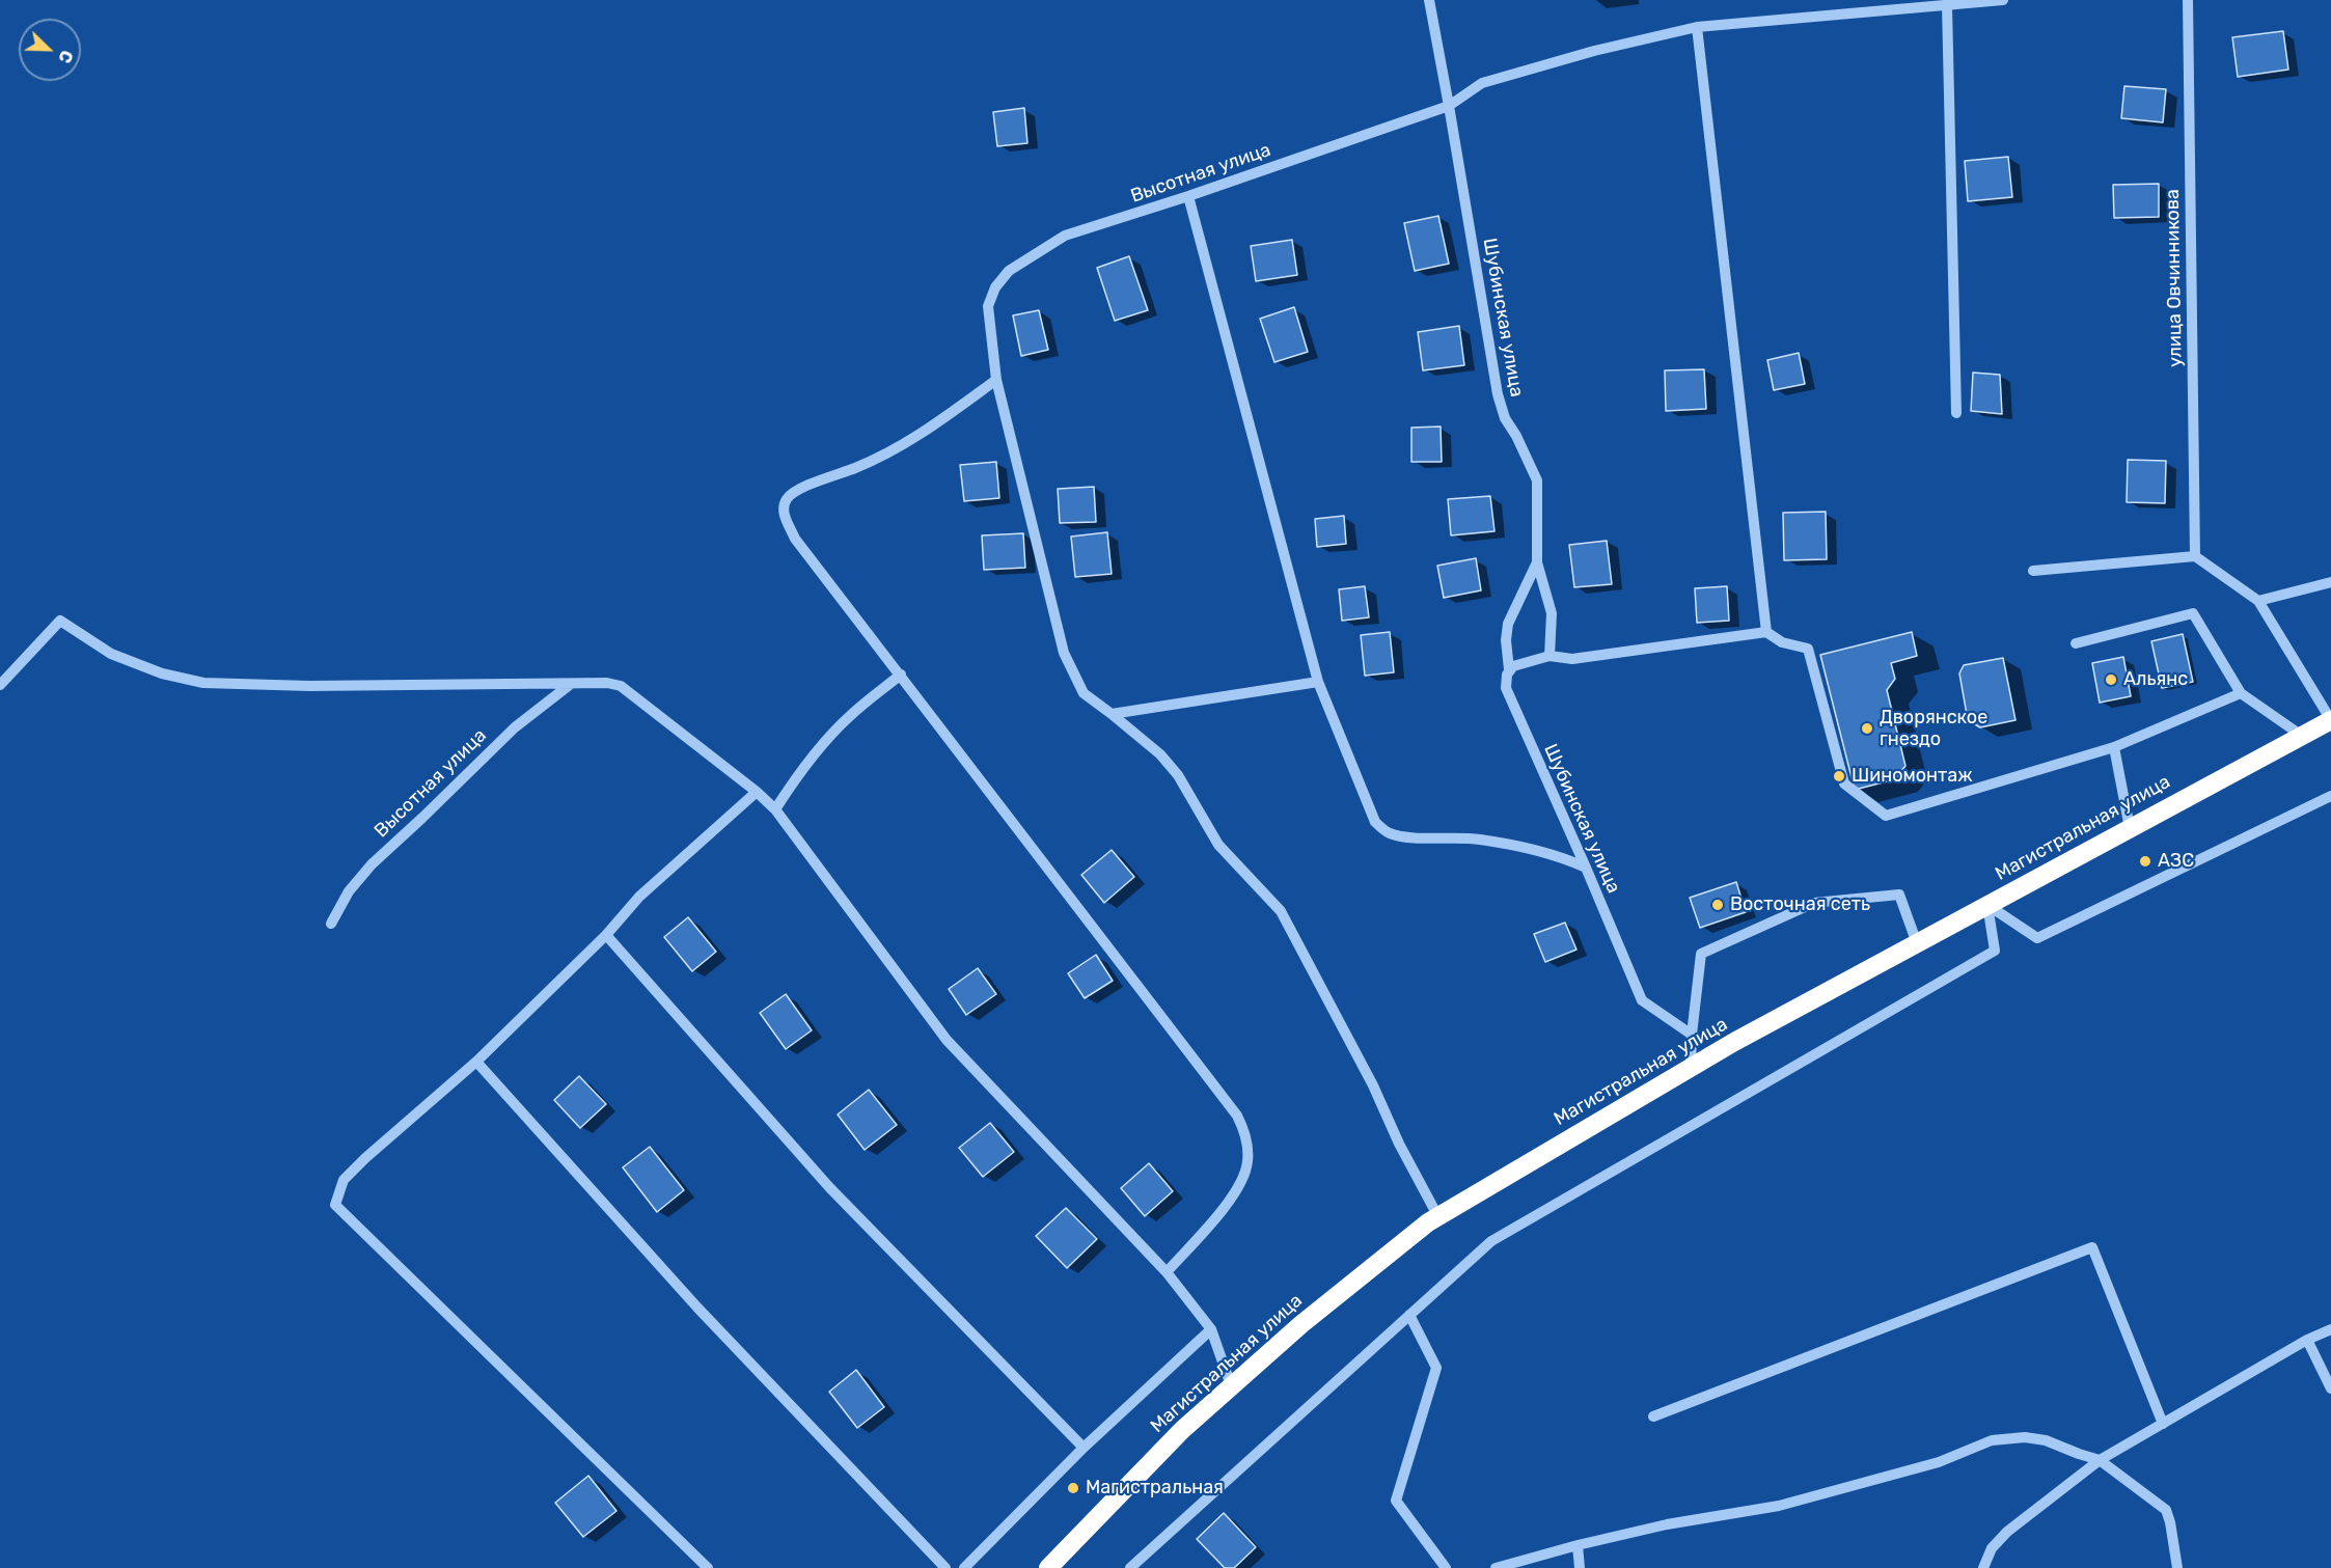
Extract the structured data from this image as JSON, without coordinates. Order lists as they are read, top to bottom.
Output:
{
  "streets": {
    "highway": ["Магистральная улица"],
    "street": ["Высотная улица", "улица Овчинникова", "Шубинская улица"]
  },
  "crossings": [
    ["Высотная улица", "Шубинская улица"]
  ],
  "places": [
    "Альянс",
    "Дворянское гнездо",
    "Шиномонтаж",
    "АЗС",
    "Восточная сеть",
    "Магистральная"
  ],
  "north": "bottom right"
}
